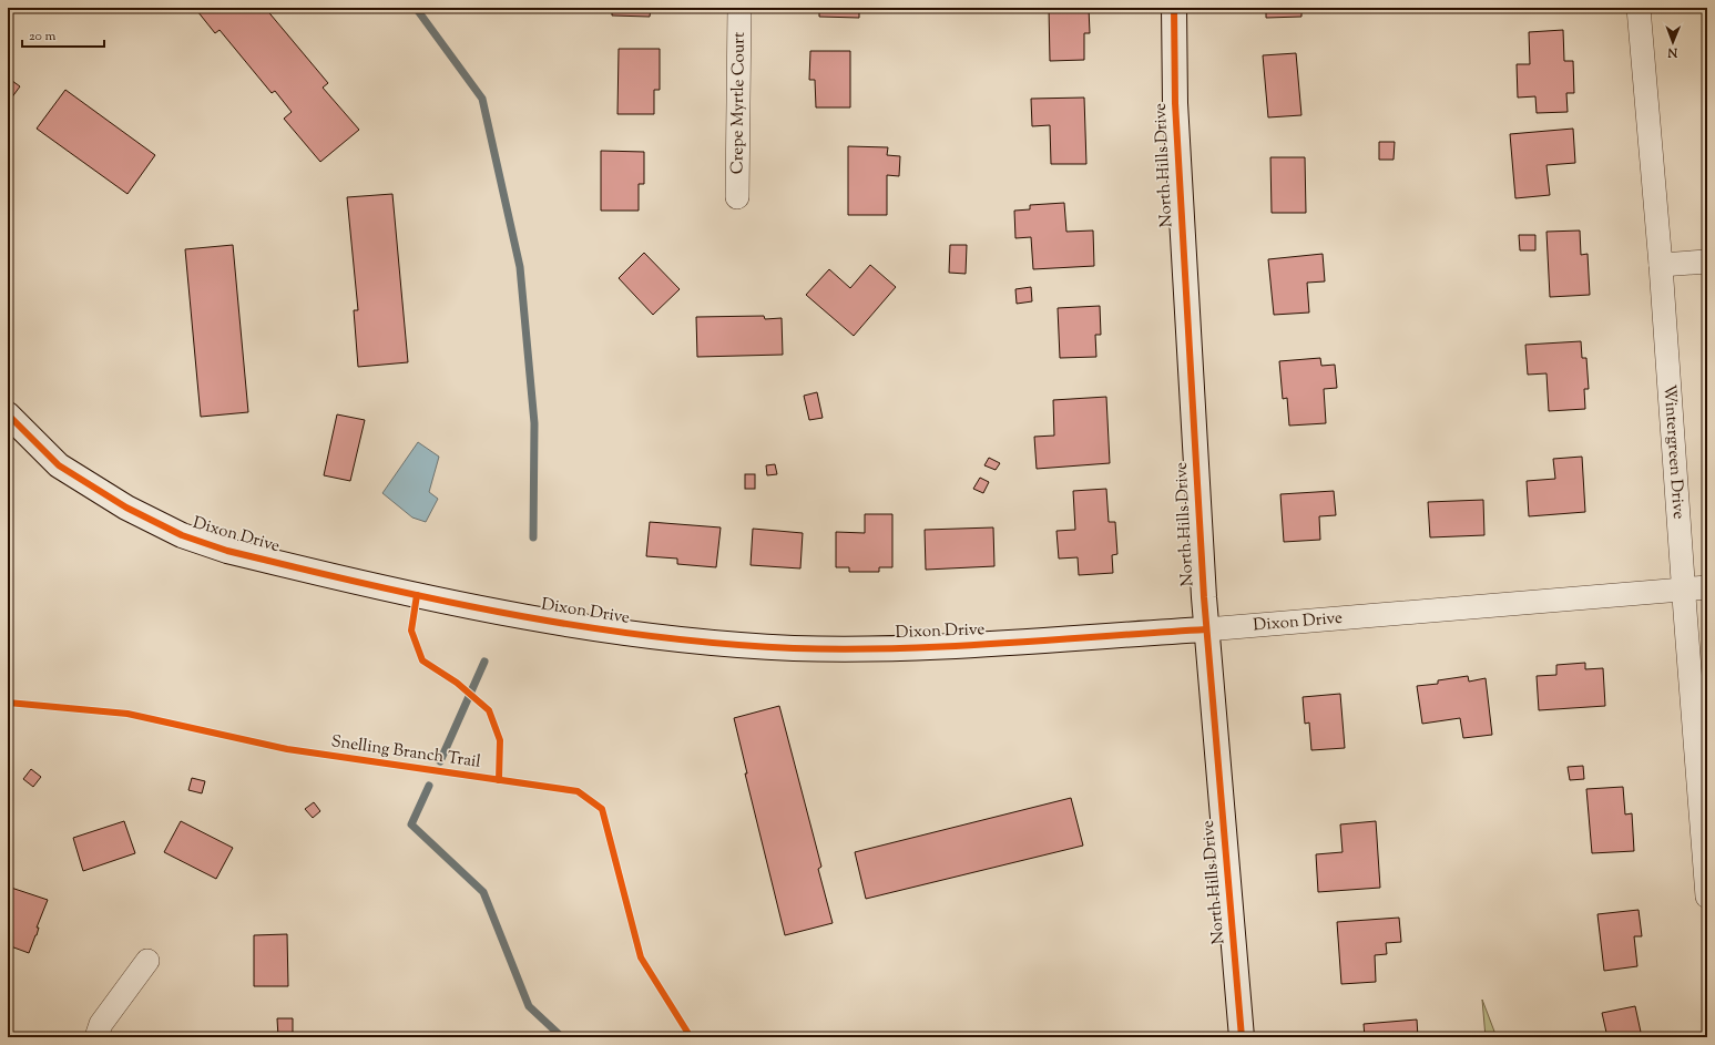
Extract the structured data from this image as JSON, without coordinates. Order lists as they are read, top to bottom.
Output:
{
  "streets": {
    "street": [
      "Crepe Myrtle Court",
      "North Hills Drive",
      "Wintergreen Drive",
      "Dixon Drive"
    ],
    "cycle path": ["Snelling Branch Trail"]
  },
  "crossings": [
    ["North Hills Drive", "Dixon Drive"],
    ["Wintergreen Drive", "Dixon Drive"]
  ],
  "scale_bar": "20 m",
  "north": "bottom"
}
